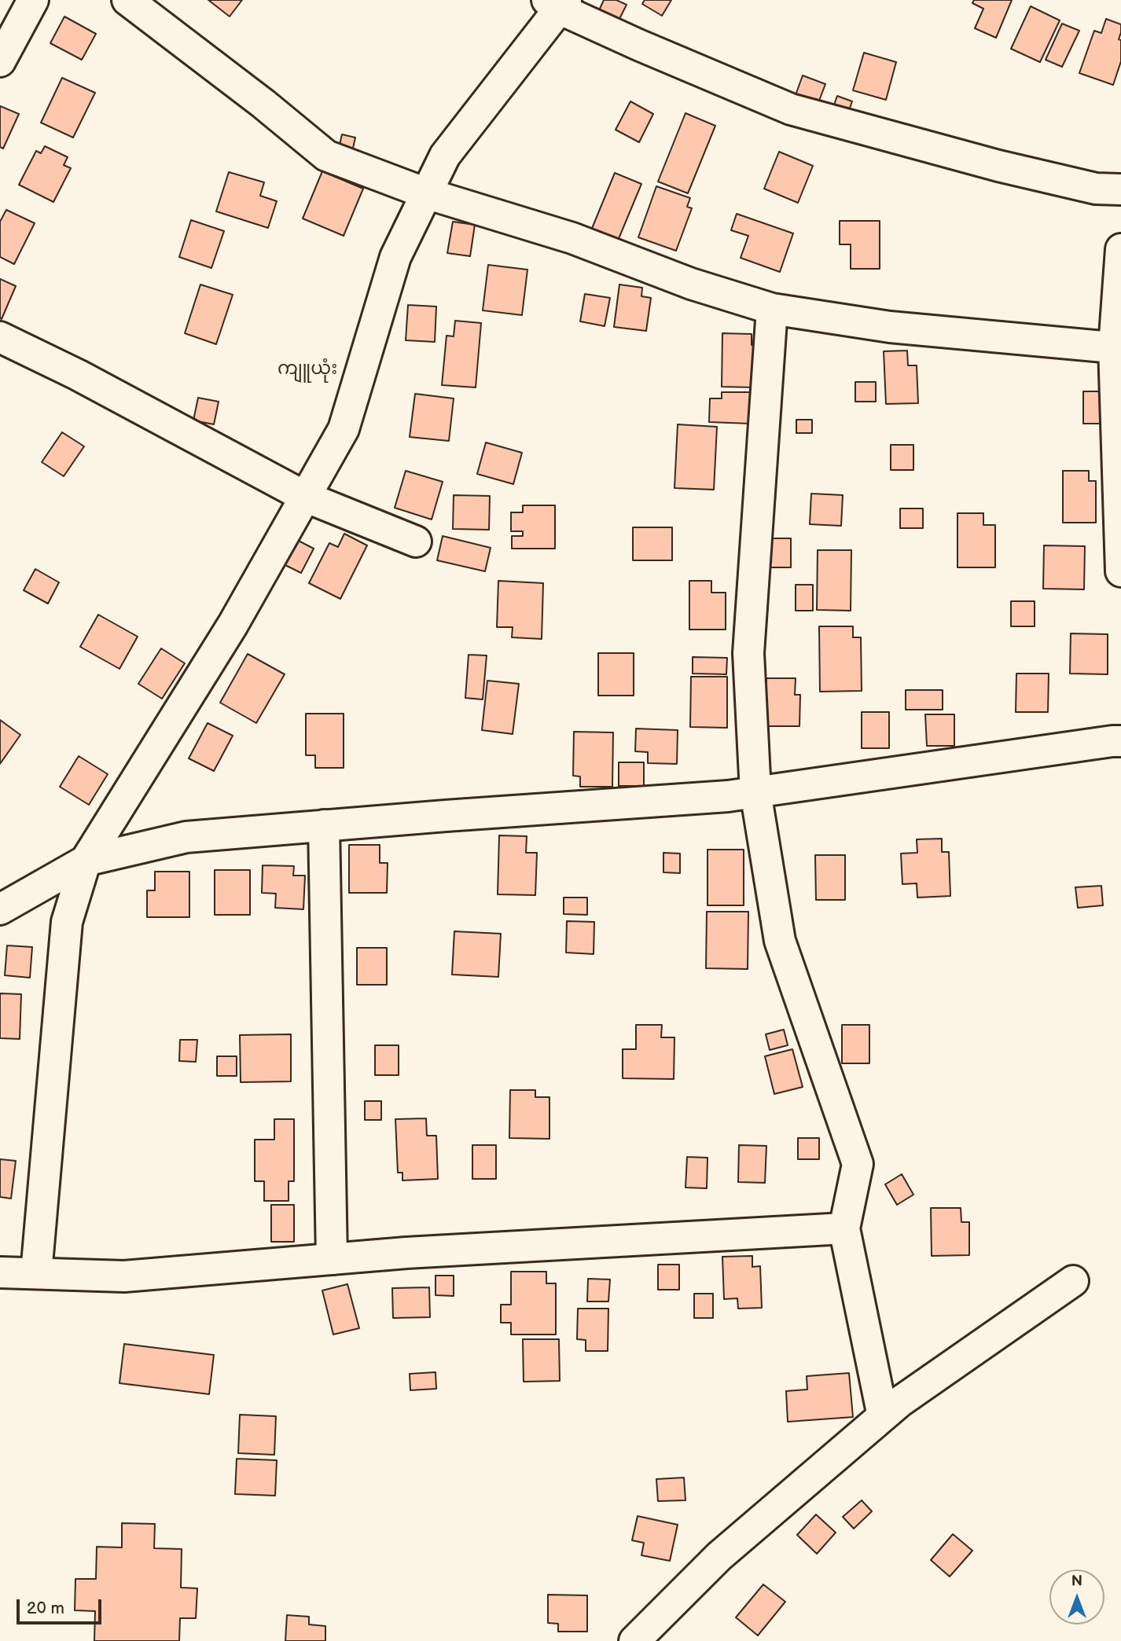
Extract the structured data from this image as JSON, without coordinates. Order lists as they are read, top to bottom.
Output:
{
  "districts": ["ကျူယုံး"],
  "scale_bar": "20 m",
  "north": "top"
}
